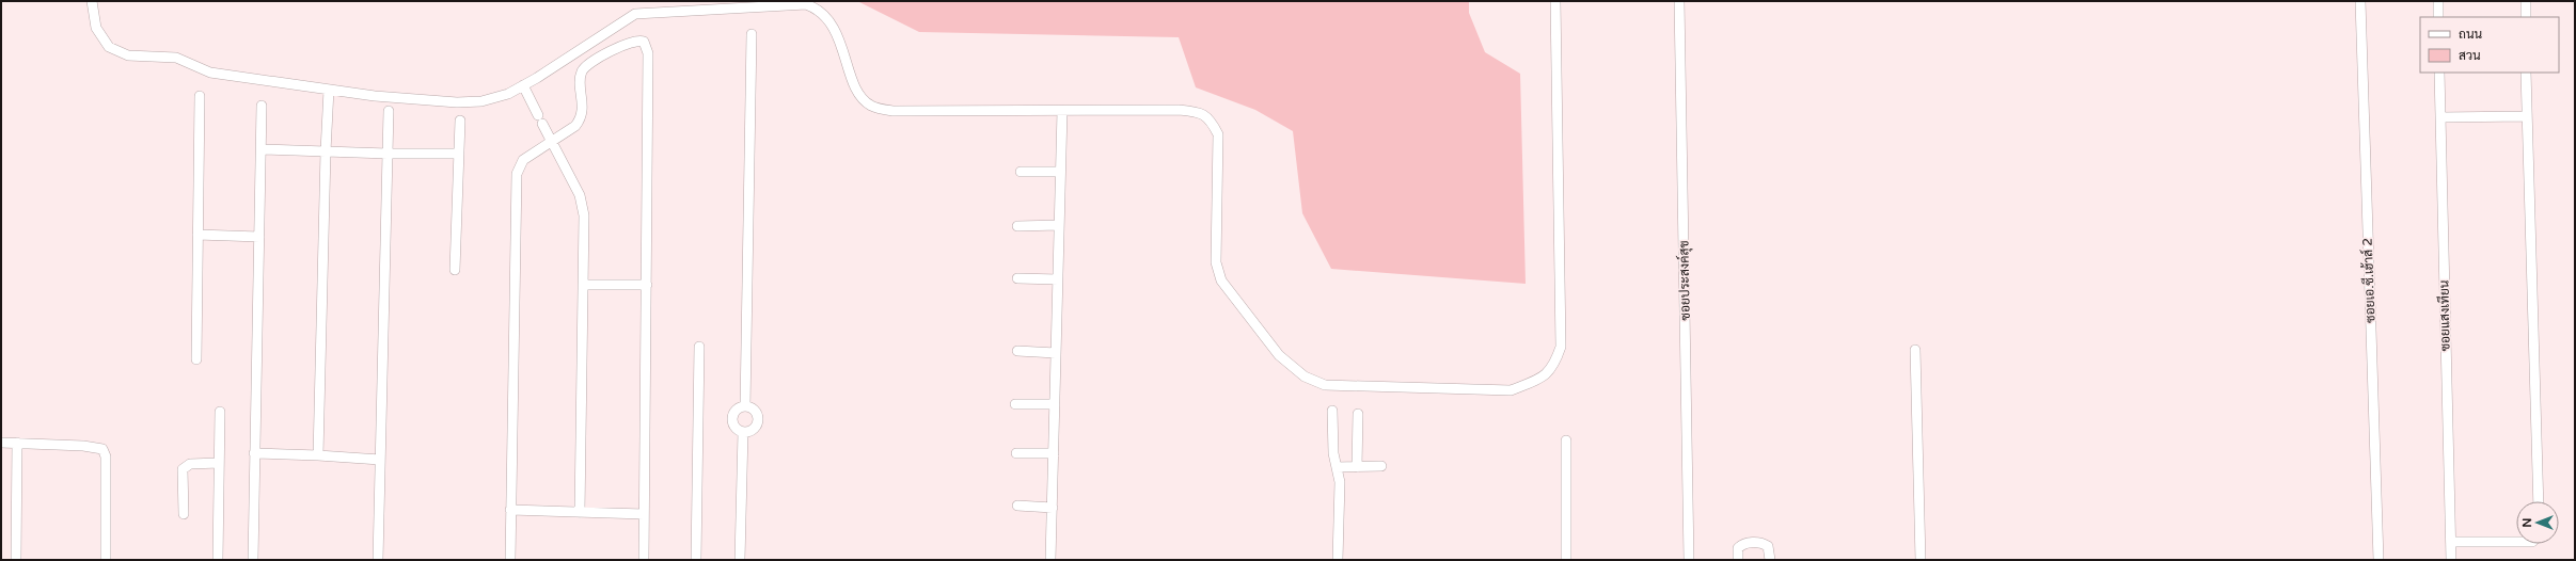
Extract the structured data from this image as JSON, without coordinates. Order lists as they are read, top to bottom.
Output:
{
  "streets": {
    "street": ["ซอยประสงค์สุข", "ซอยเอ.ซี.เฮ้าส์ 2", "ซอยแสงเทียน"]
  },
  "legend": ["ถนน", "สวน"],
  "north": "left"
}
